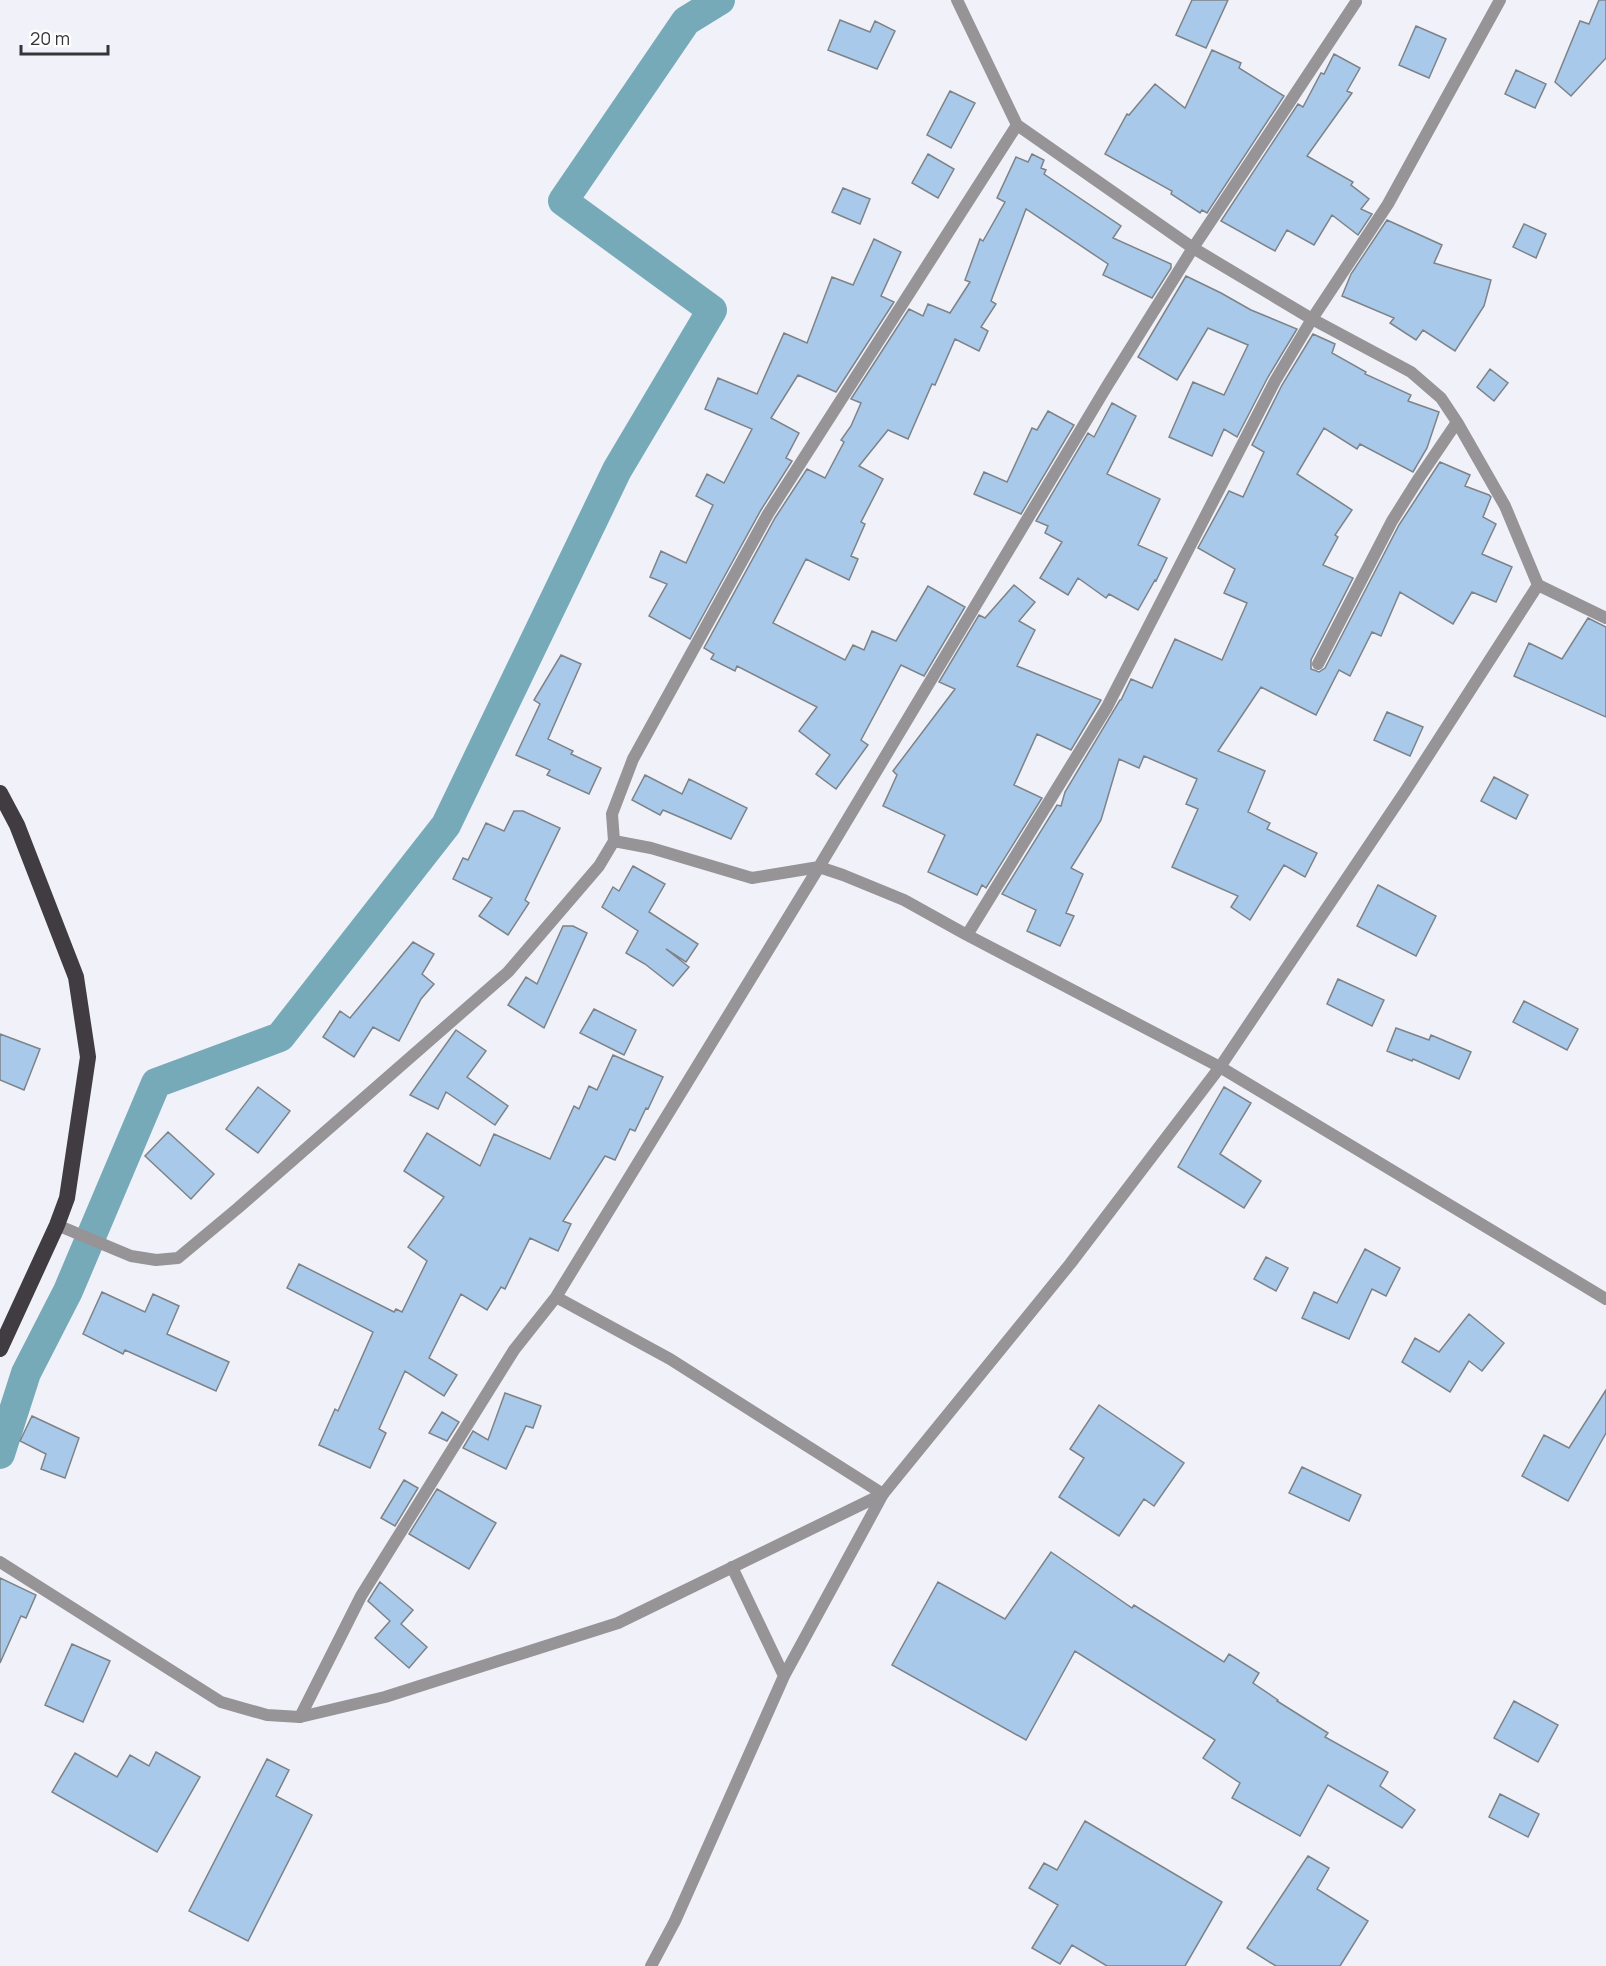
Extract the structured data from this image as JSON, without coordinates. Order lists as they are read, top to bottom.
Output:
{
  "scale_bar": "20 m"
}
